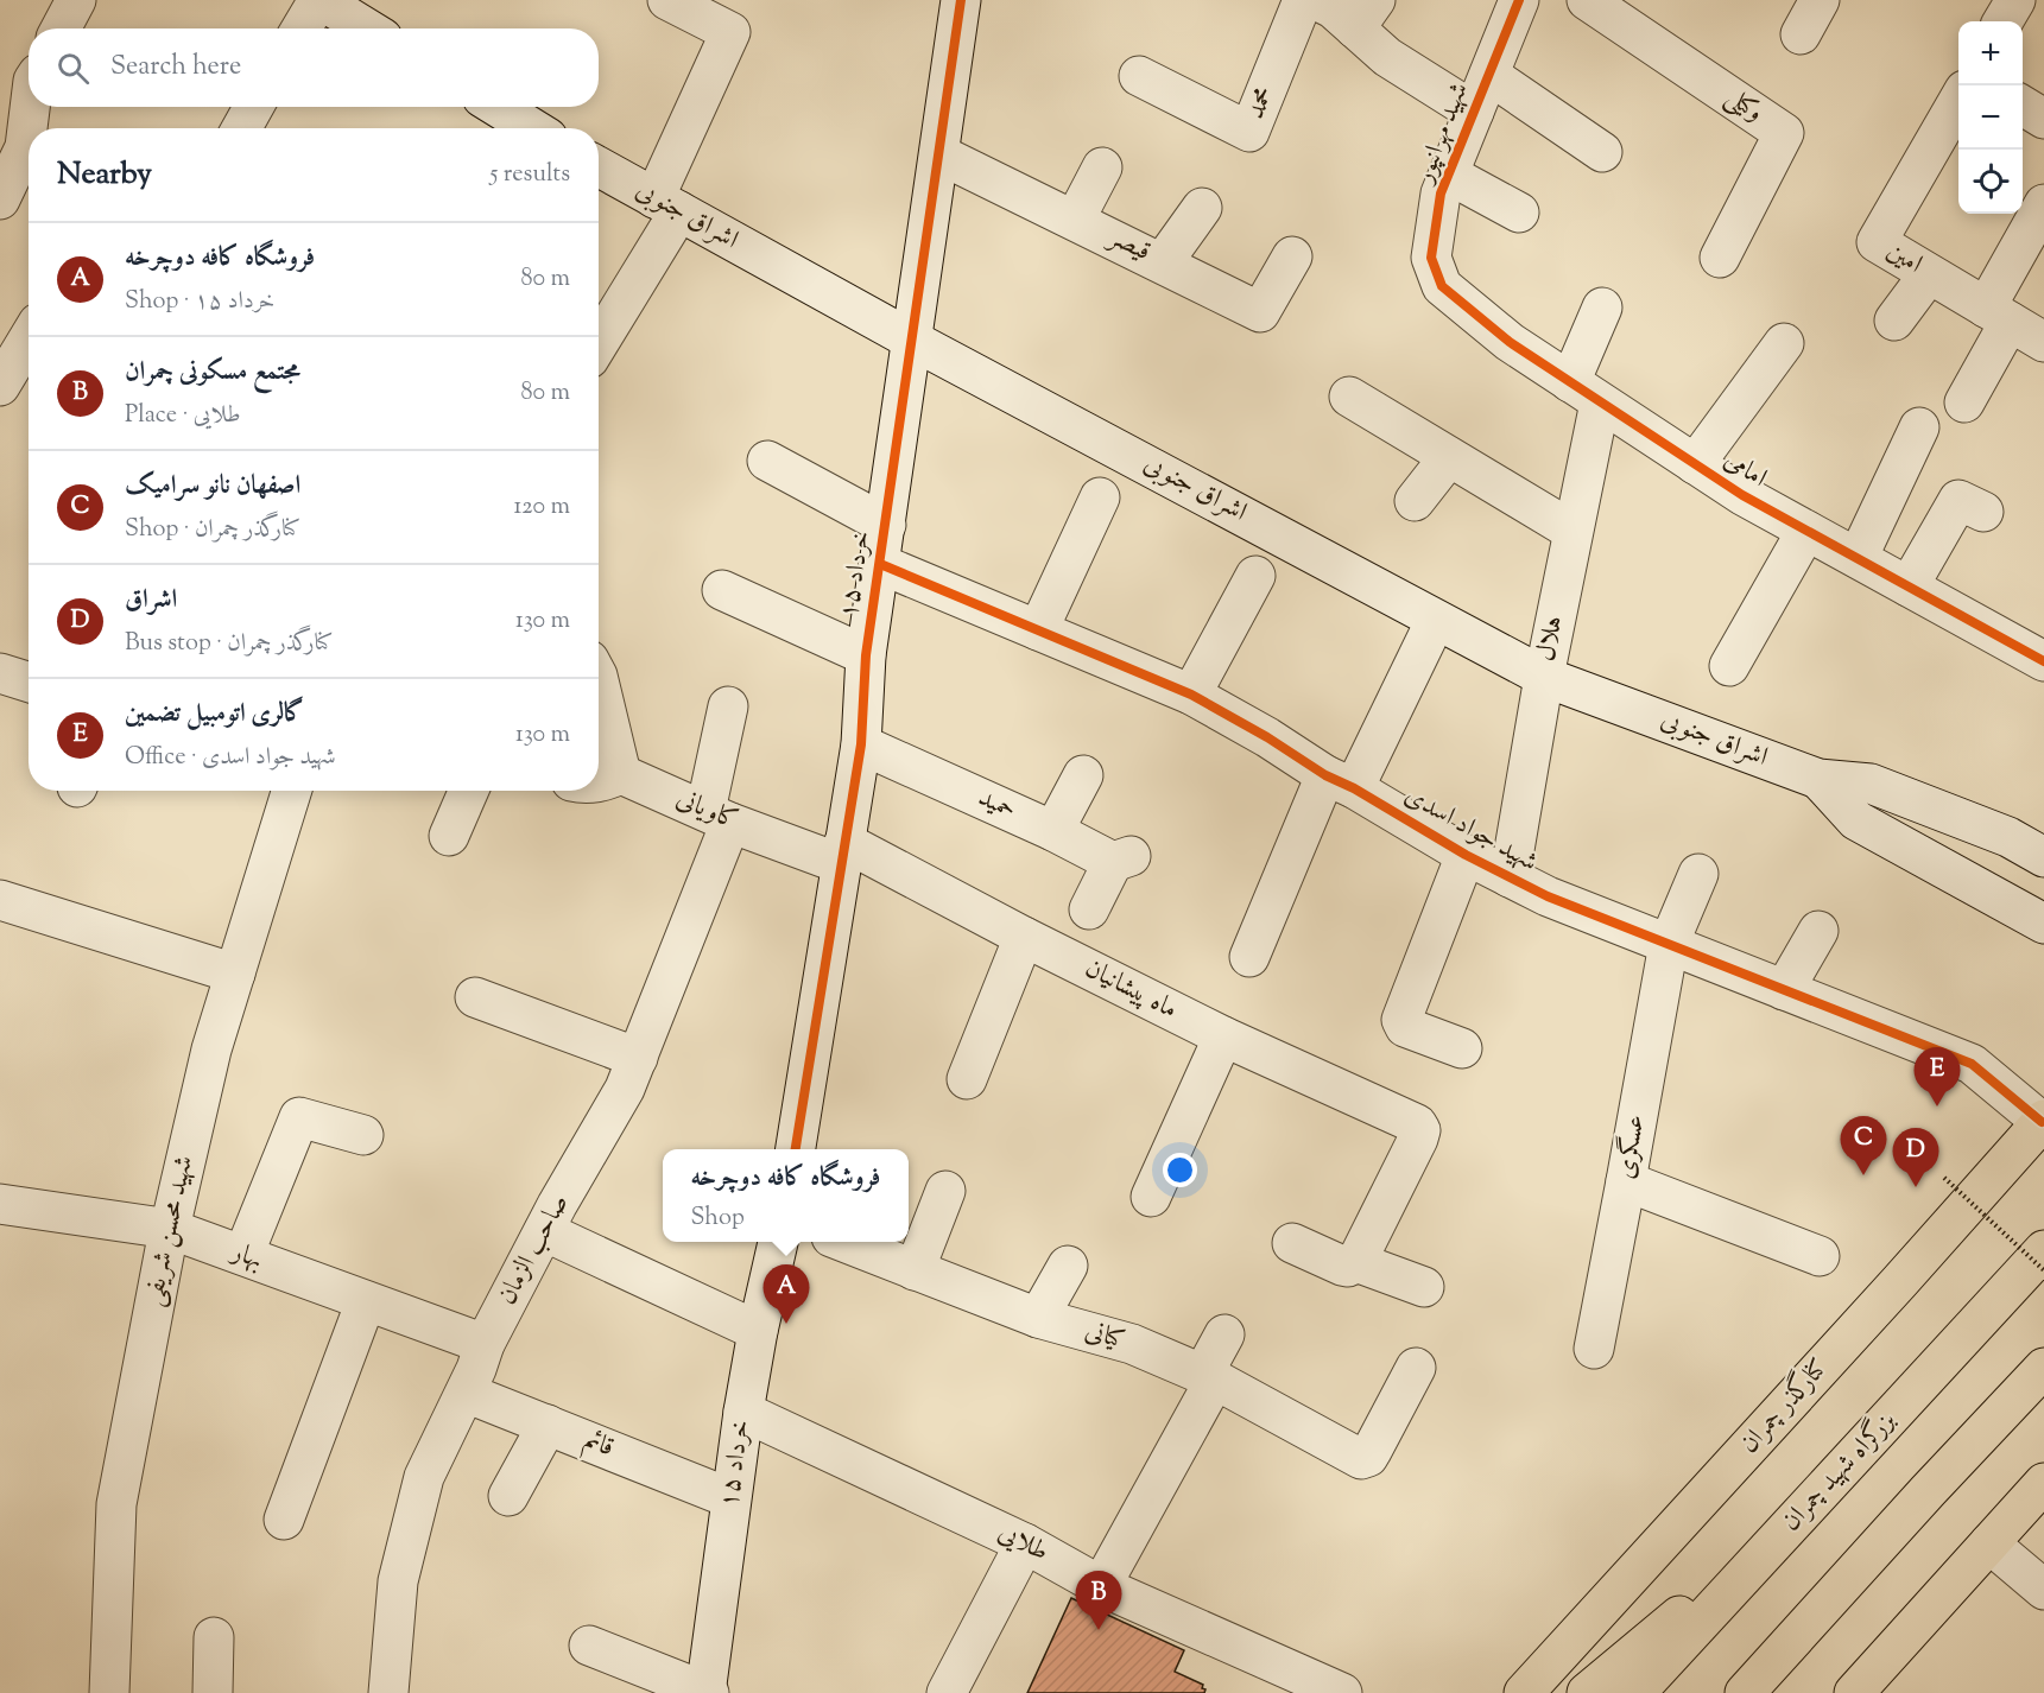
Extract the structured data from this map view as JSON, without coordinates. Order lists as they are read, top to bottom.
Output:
{
  "streets": {
    "main road": ["کنارگذر چمران", "بزرگراه شهید چمران"],
    "street": [
      "محمد",
      "وکیلی",
      "شهید مهرانپور",
      "اشراق جنوبی",
      "قیصر",
      "امین",
      "امامی",
      "۱۵ خرداد",
      "هلال",
      "حمید",
      "کاویانی",
      "شهید جواد اسدی",
      "ماه پیشانیان",
      "عسگری",
      "شهید محسن شریفی",
      "صاحب الزمان",
      "بهار",
      "کیانی",
      "قائم",
      "طلایی"
    ]
  },
  "crossings": [
    ["شهید مهرانپور", "امامی"],
    ["اشراق جنوبی", "۱۵ خرداد"],
    ["اشراق جنوبی", "هلال"],
    ["قیصر", "۱۵ خرداد"],
    ["امامی", "هلال"],
    ["۱۵ خرداد", "حمید"],
    ["۱۵ خرداد", "کاویانی"],
    ["۱۵ خرداد", "شهید جواد اسدی"],
    ["۱۵ خرداد", "ماه پیشانیان"],
    ["۱۵ خرداد", "قائم"],
    ["۱۵ خرداد", "طلایی"],
    ["هلال", "شهید جواد اسدی"],
    ["کاویانی", "ماه پیشانیان"],
    ["کاویانی", "صاحب الزمان"],
    ["شهید جواد اسدی", "عسگری"],
    ["شهید جواد اسدی", "کنارگذر چمران"],
    ["شهید محسن شریفی", "بهار"],
    ["صاحب الزمان", "بهار"],
    ["صاحب الزمان", "قائم"]
  ],
  "page": {
    "map_buttons": ["+", "−"],
    "search": "Search here",
    "heading": ["Nearby", "5 results"],
    "list": [
      {
        "mark": "A",
        "name": "فروشگاه کافه دوچرخه",
        "note": "Shop · ۱۵ خرداد",
        "value": "80 m"
      },
      {
        "mark": "B",
        "name": "مجتمع مسکونی چمران",
        "note": "Place · طلایی",
        "value": "80 m"
      },
      {
        "mark": "C",
        "name": "اصفهان نانو سرامیک",
        "note": "Shop · کنارگذر چمران",
        "value": "120 m"
      },
      {
        "mark": "D",
        "name": "اشراق",
        "note": "Bus stop · کنارگذر چمران",
        "value": "130 m"
      },
      {
        "mark": "E",
        "name": "گالری اتومبیل تضمین",
        "note": "Office · شهید جواد اسدی",
        "value": "130 m"
      }
    ],
    "pins": [
      "E",
      "C",
      "D",
      "A",
      "B"
    ],
    "popup": ["فروشگاه کافه دوچرخه", "Shop"]
  }
}
